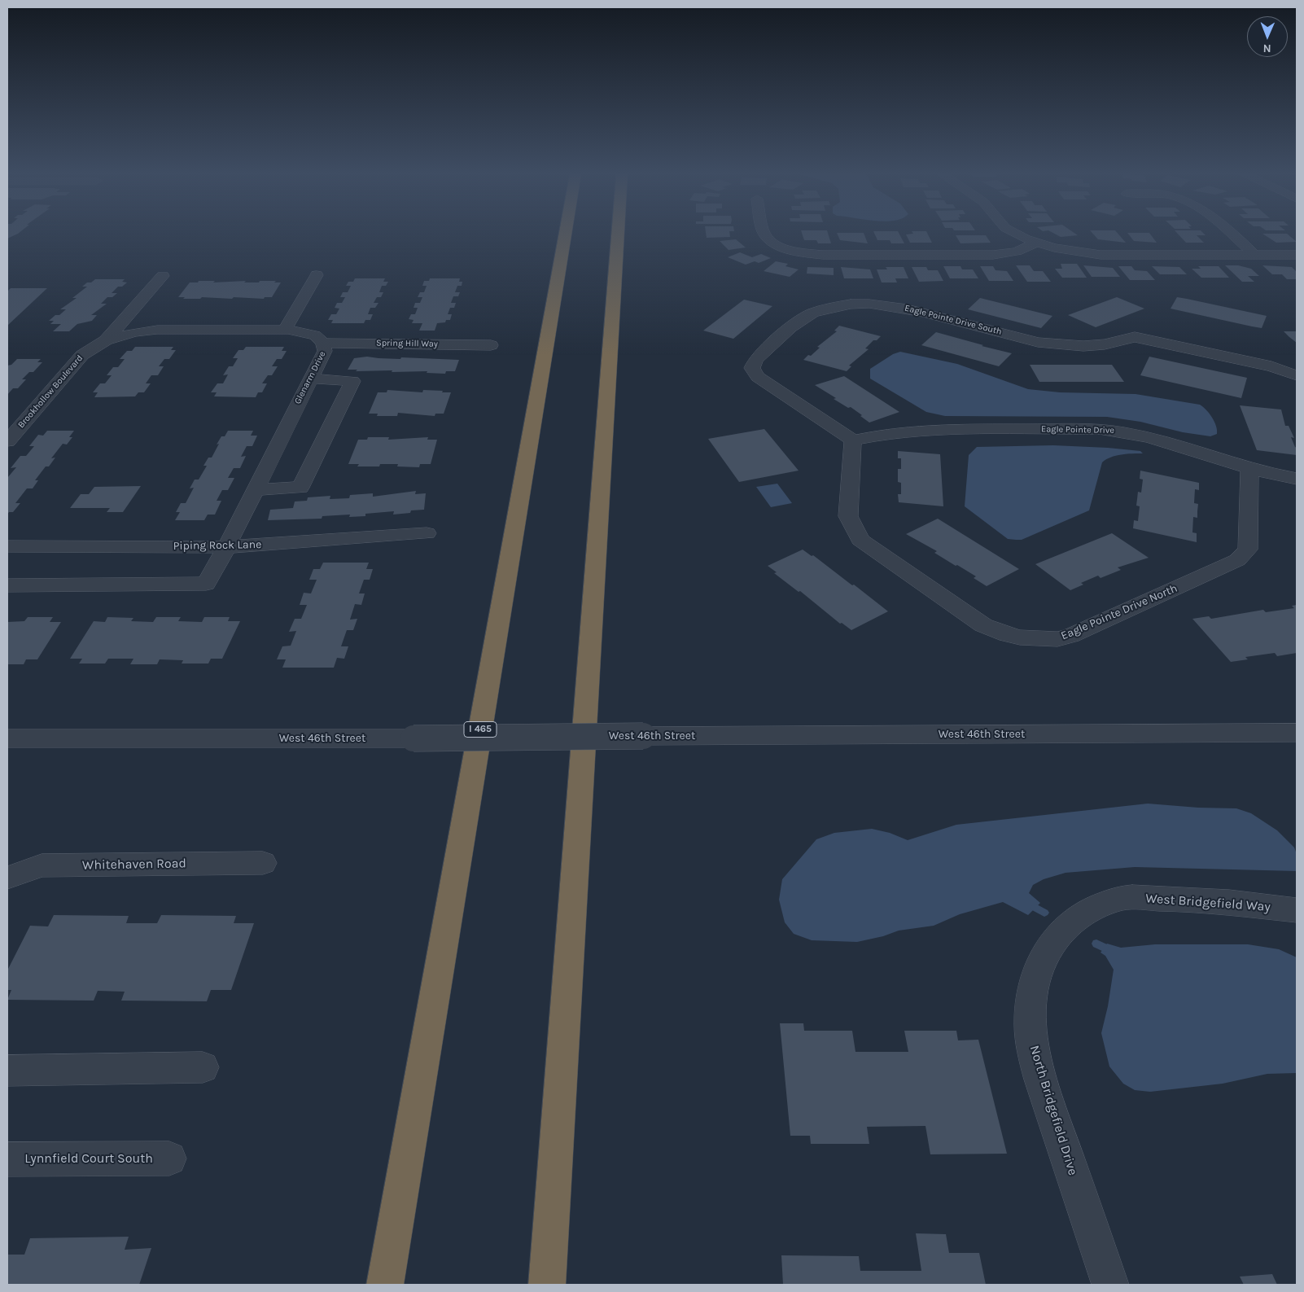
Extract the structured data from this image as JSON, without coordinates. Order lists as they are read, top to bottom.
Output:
{
  "streets": {
    "highway": ["I 465"],
    "street": [
      "Eagle Pointe Drive South",
      "Spring Hill Way",
      "Glenarm Drive",
      "Brookhollow Boulevard",
      "Eagle Pointe Drive",
      "Piping Rock Lane",
      "Eagle Pointe Drive North",
      "West 46th Street",
      "Whitehaven Road",
      "West Bridgefield Way",
      "North Bridgefield Drive",
      "Lynnfield Court South"
    ]
  },
  "crossings": [
    ["Eagle Pointe Drive South", "Eagle Pointe Drive"],
    ["Eagle Pointe Drive South", "Eagle Pointe Drive North"],
    ["Spring Hill Way", "Glenarm Drive"],
    ["Glenarm Drive", "Brookhollow Boulevard"],
    ["Glenarm Drive", "Piping Rock Lane"],
    ["Eagle Pointe Drive", "Eagle Pointe Drive North"],
    ["West Bridgefield Way", "North Bridgefield Drive"]
  ],
  "north": "bottom"
}
